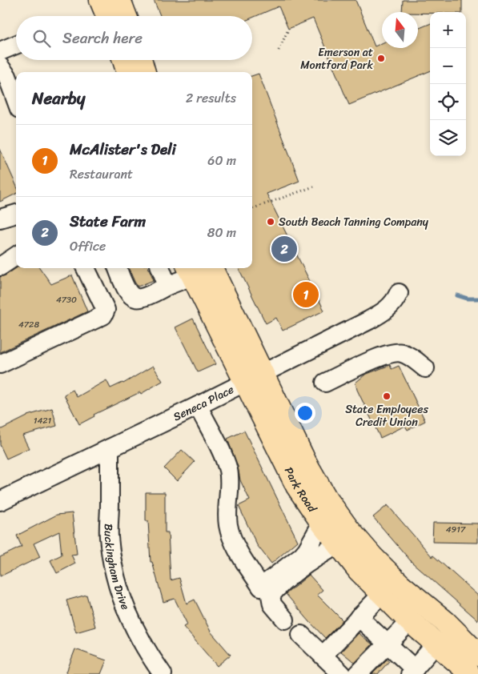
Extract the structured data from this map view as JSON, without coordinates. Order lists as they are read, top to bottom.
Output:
{
  "streets": {
    "main road": ["Park Road"],
    "street": ["Seneca Place", "Buckingham Drive"]
  },
  "crossings": [
    ["Seneca Place", "Park Road"],
    ["Seneca Place", "Buckingham Drive"]
  ],
  "places": ["Emerson at Montford Park", "South Beach Tanning Company", "State Employees Credit Union"],
  "house_numbers": [
    "4730",
    "4728",
    "1421",
    "4917"
  ],
  "north": "top",
  "page": {
    "map_buttons": ["+", "−"],
    "search": "Search here",
    "heading": ["Nearby", "2 results"],
    "list": [
      {
        "mark": "1",
        "name": "McAlister's Deli",
        "note": "Restaurant",
        "value": "60 m"
      },
      {
        "mark": "2",
        "name": "State Farm",
        "note": "Office",
        "value": "80 m"
      }
    ],
    "pins": ["2", "1"]
  }
}
